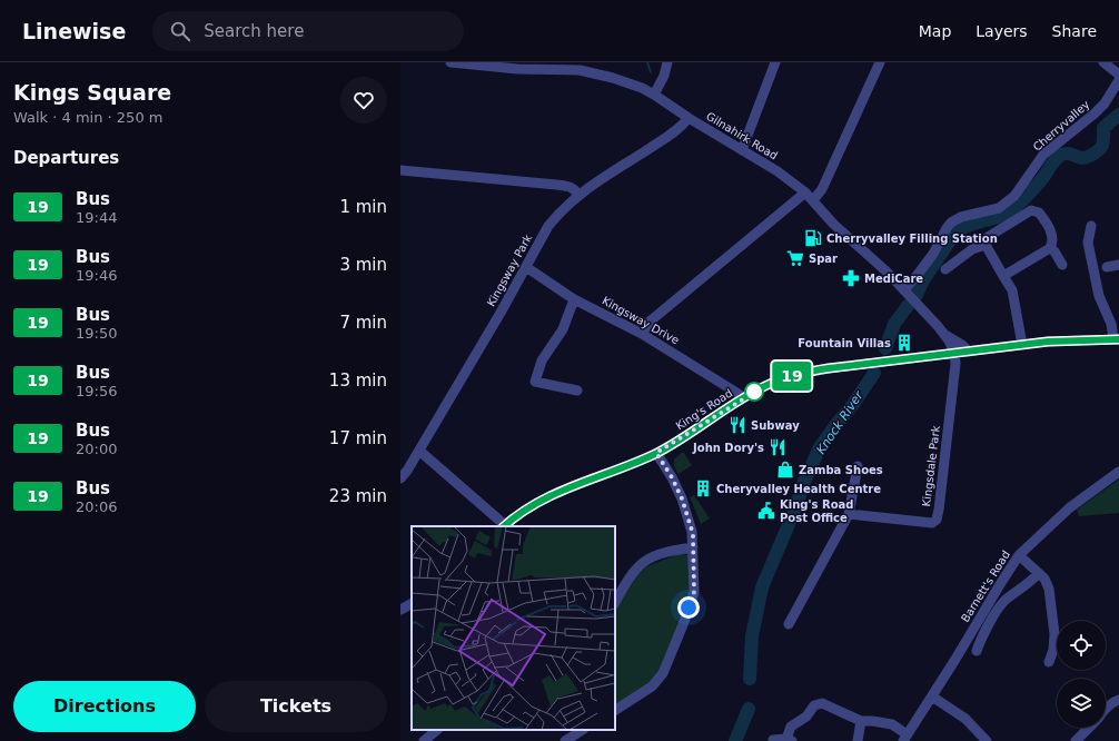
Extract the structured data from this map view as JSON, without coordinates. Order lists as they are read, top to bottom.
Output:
{
  "streets": {
    "street": [
      "Cherryvalley",
      "Gilnahirk Road",
      "Kingsway Park",
      "Kingsway Drive",
      "King's Road",
      "Kingsdale Park",
      "Barnett's Road"
    ]
  },
  "crossings": [
    ["Cherryvalley", "Gilnahirk Road"],
    ["Gilnahirk Road", "Kingsway Park"],
    ["Gilnahirk Road", "King's Road"],
    ["Gilnahirk Road", "Kingsdale Park"],
    ["Kingsway Park", "Kingsway Drive"],
    ["Kingsway Drive", "King's Road"],
    ["King's Road", "Kingsdale Park"]
  ],
  "water": ["Knock River"],
  "places": {
    "fuel station": ["Cherryvalley Filling Station"],
    "supermarket": ["Spar"],
    "pharmacy": ["MediCare"],
    "building": ["Fountain Villas", "Cheryvalley Health Centre"],
    "restaurant": ["Subway", "John Dory's"],
    "shop": ["Zamba Shoes"],
    "public building": ["King's Road Post Office"]
  },
  "lines": ["bus line 19"],
  "page": {
    "header": "Linewise",
    "search": "Search here",
    "nav": ["Map", "Layers", "Share"],
    "heading": [
      ["Kings Square", "Walk · 4 min · 250 m"],
      "Departures"
    ],
    "on_map": "19",
    "list": [
      {
        "mark": "19",
        "name": "Bus",
        "note": "19:44",
        "value": "1 min"
      },
      {
        "mark": "19",
        "name": "Bus",
        "note": "19:46",
        "value": "3 min"
      },
      {
        "mark": "19",
        "name": "Bus",
        "note": "19:50",
        "value": "7 min"
      },
      {
        "mark": "19",
        "name": "Bus",
        "note": "19:56",
        "value": "13 min"
      },
      {
        "mark": "19",
        "name": "Bus",
        "note": "20:00",
        "value": "17 min"
      },
      {
        "mark": "19",
        "name": "Bus",
        "note": "20:06",
        "value": "23 min"
      }
    ],
    "buttons": ["Directions", "Tickets"]
  }
}
